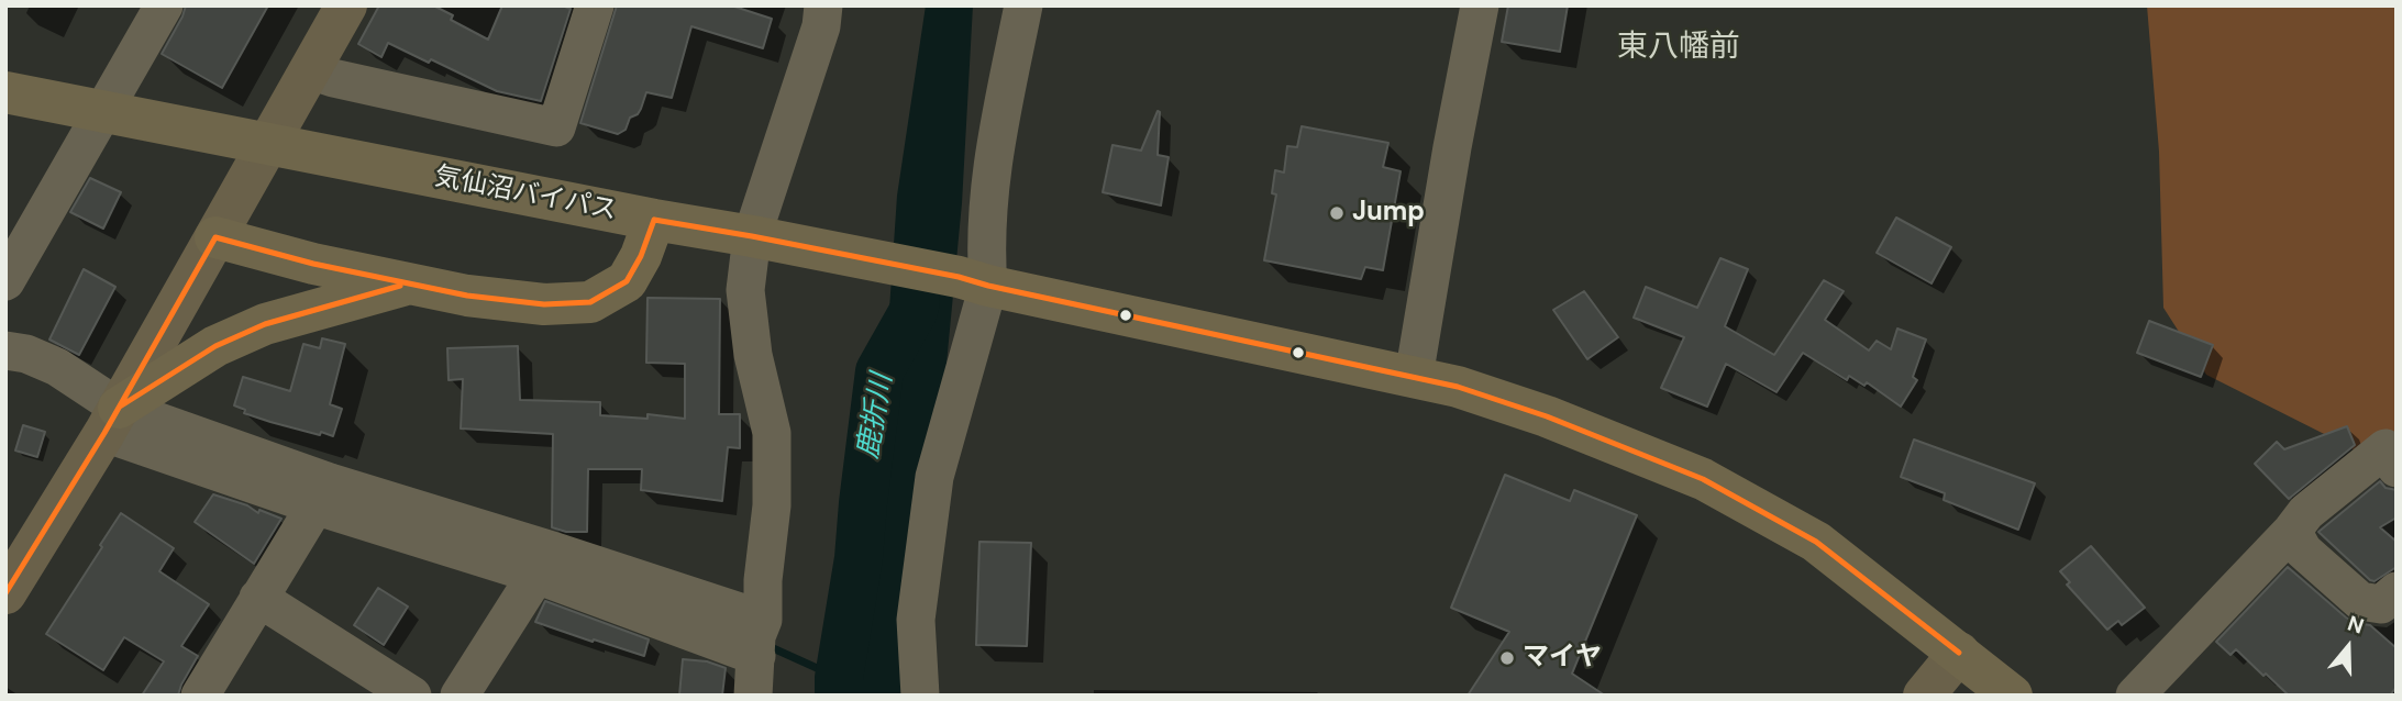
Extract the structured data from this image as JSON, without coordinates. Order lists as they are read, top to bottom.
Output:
{
  "streets": {
    "highway": ["気仙沼バイパス"]
  },
  "districts": ["東八幡前"],
  "water": ["鹿折川"],
  "places": ["Jump", "マイヤ"],
  "north": "top"
}
